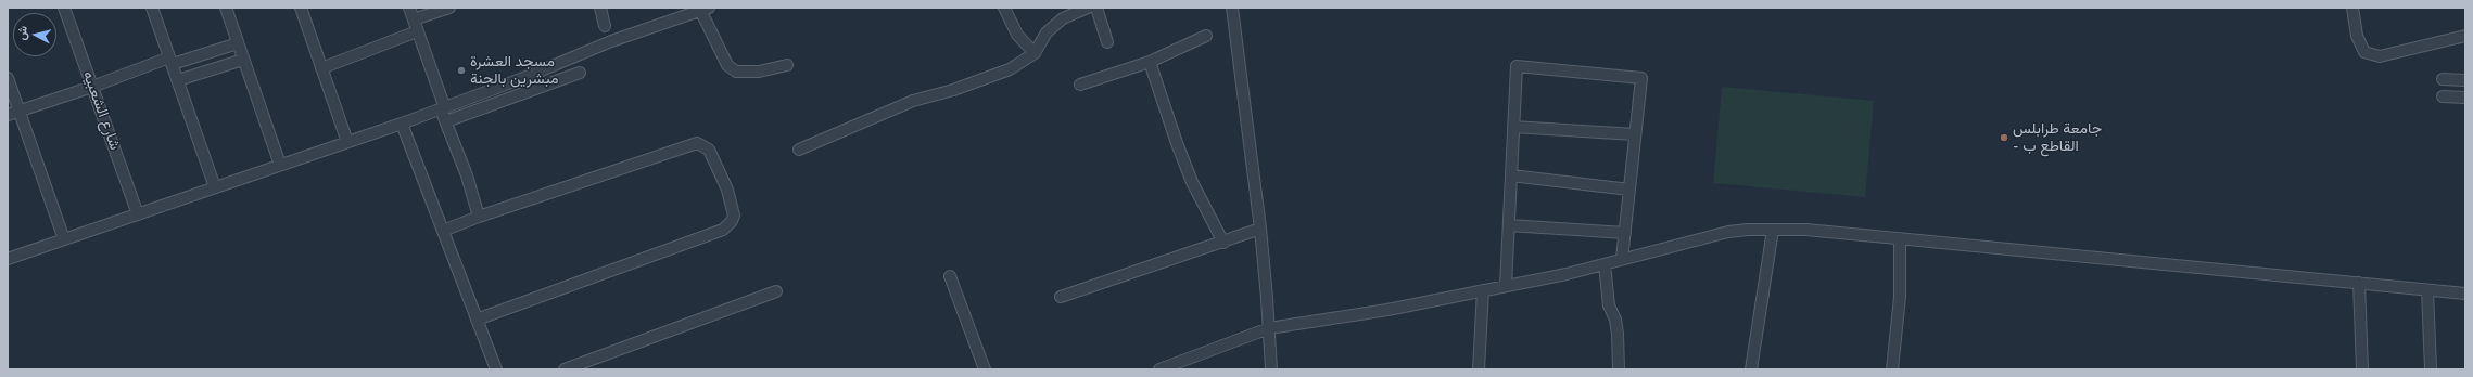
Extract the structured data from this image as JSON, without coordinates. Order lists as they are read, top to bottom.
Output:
{
  "streets": {
    "street": ["شارع الشعبيه"]
  },
  "places": ["مسجد العشرة مبشرين بالجنة", "جامعة طرابلس - القاطع ب"],
  "north": "left"
}
